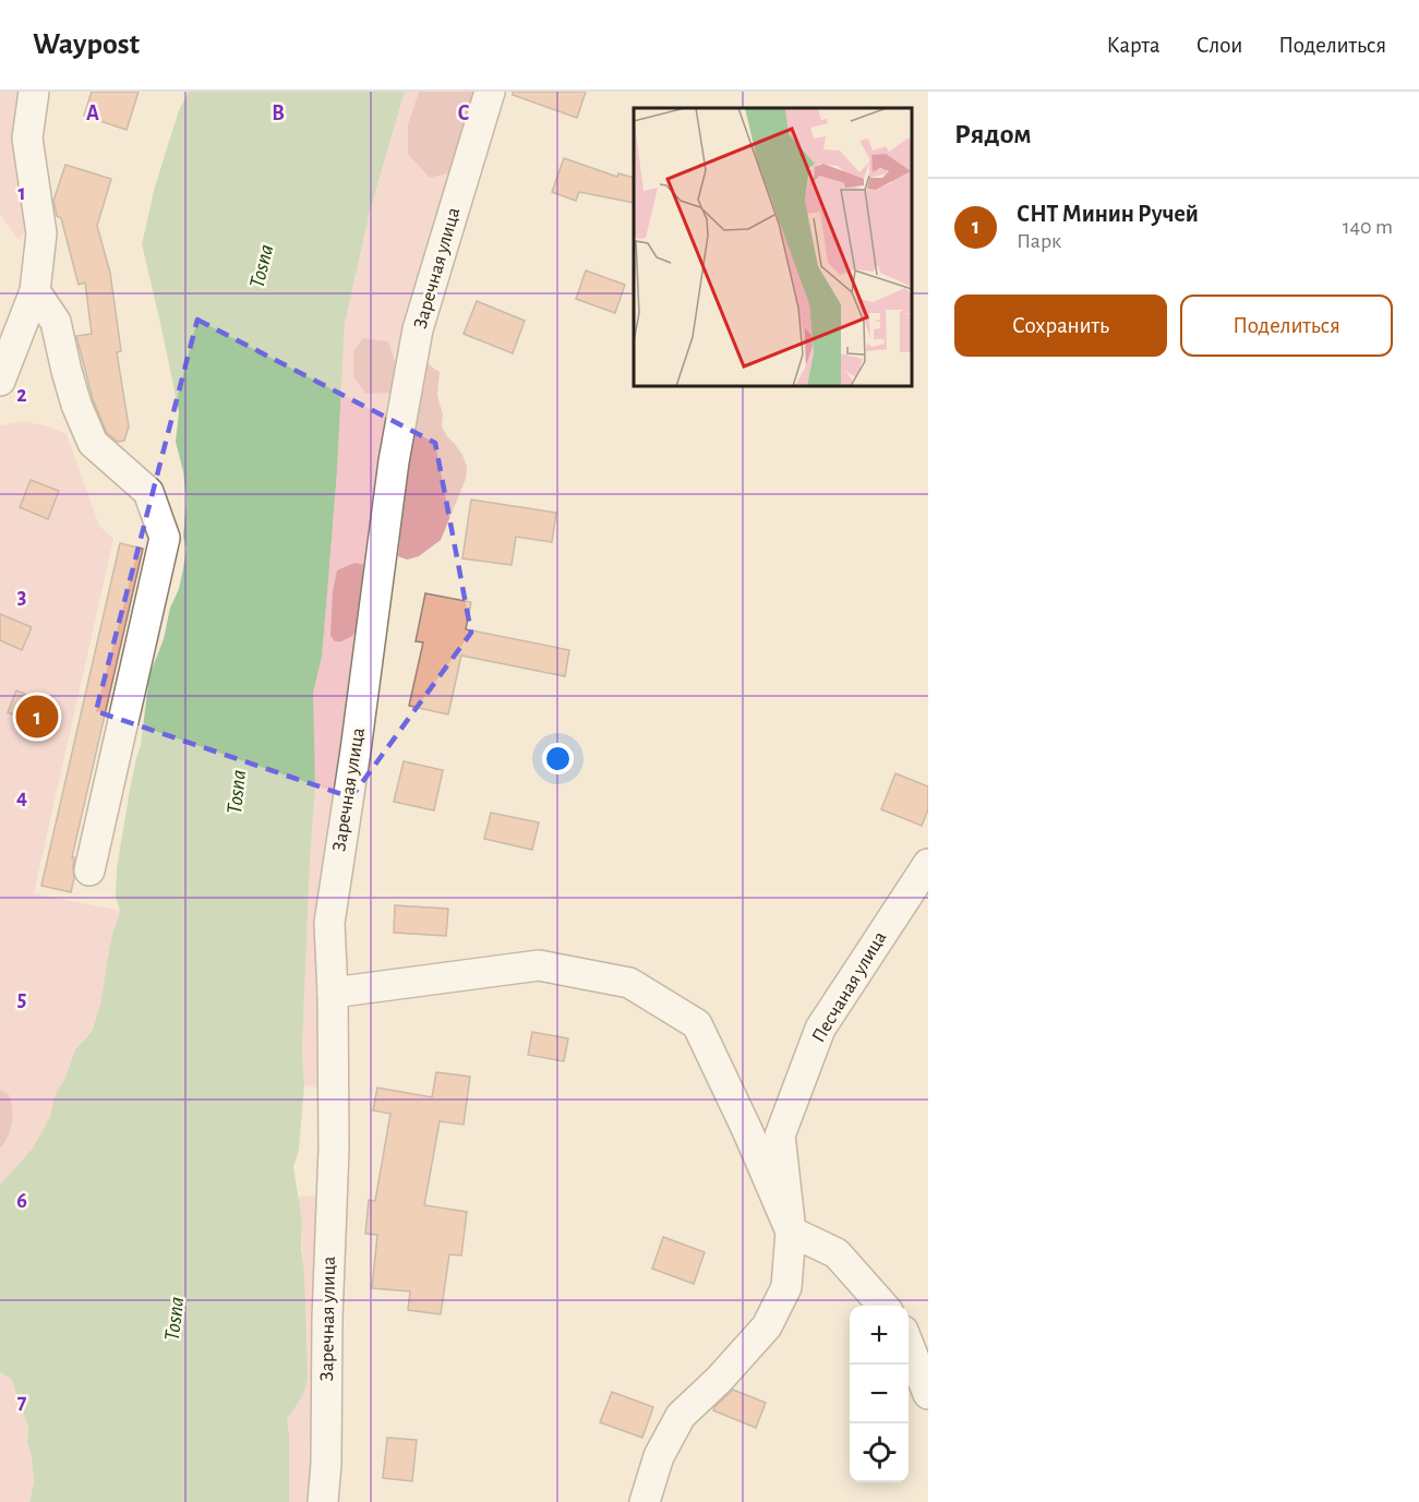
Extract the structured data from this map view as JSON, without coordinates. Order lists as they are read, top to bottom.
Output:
{
  "streets": {
    "street": ["Заречная улица", "Песчаная улица"]
  },
  "water": ["Tosna"],
  "page": {
    "header": "Waypost",
    "nav": ["Карта", "Слои", "Поделиться"],
    "heading": "Рядом",
    "list": [
      {
        "mark": "1",
        "name": "СНТ Минин Ручей",
        "note": "Парк",
        "value": "140 m"
      }
    ],
    "buttons": ["Сохранить", "Поделиться"],
    "pins": "1",
    "map_buttons": ["+", "−"]
  },
  "grid": {
    "columns": ["A", "B", "C"],
    "rows": [
      "1",
      "2",
      "3",
      "4",
      "5",
      "6",
      "7"
    ]
  }
}
